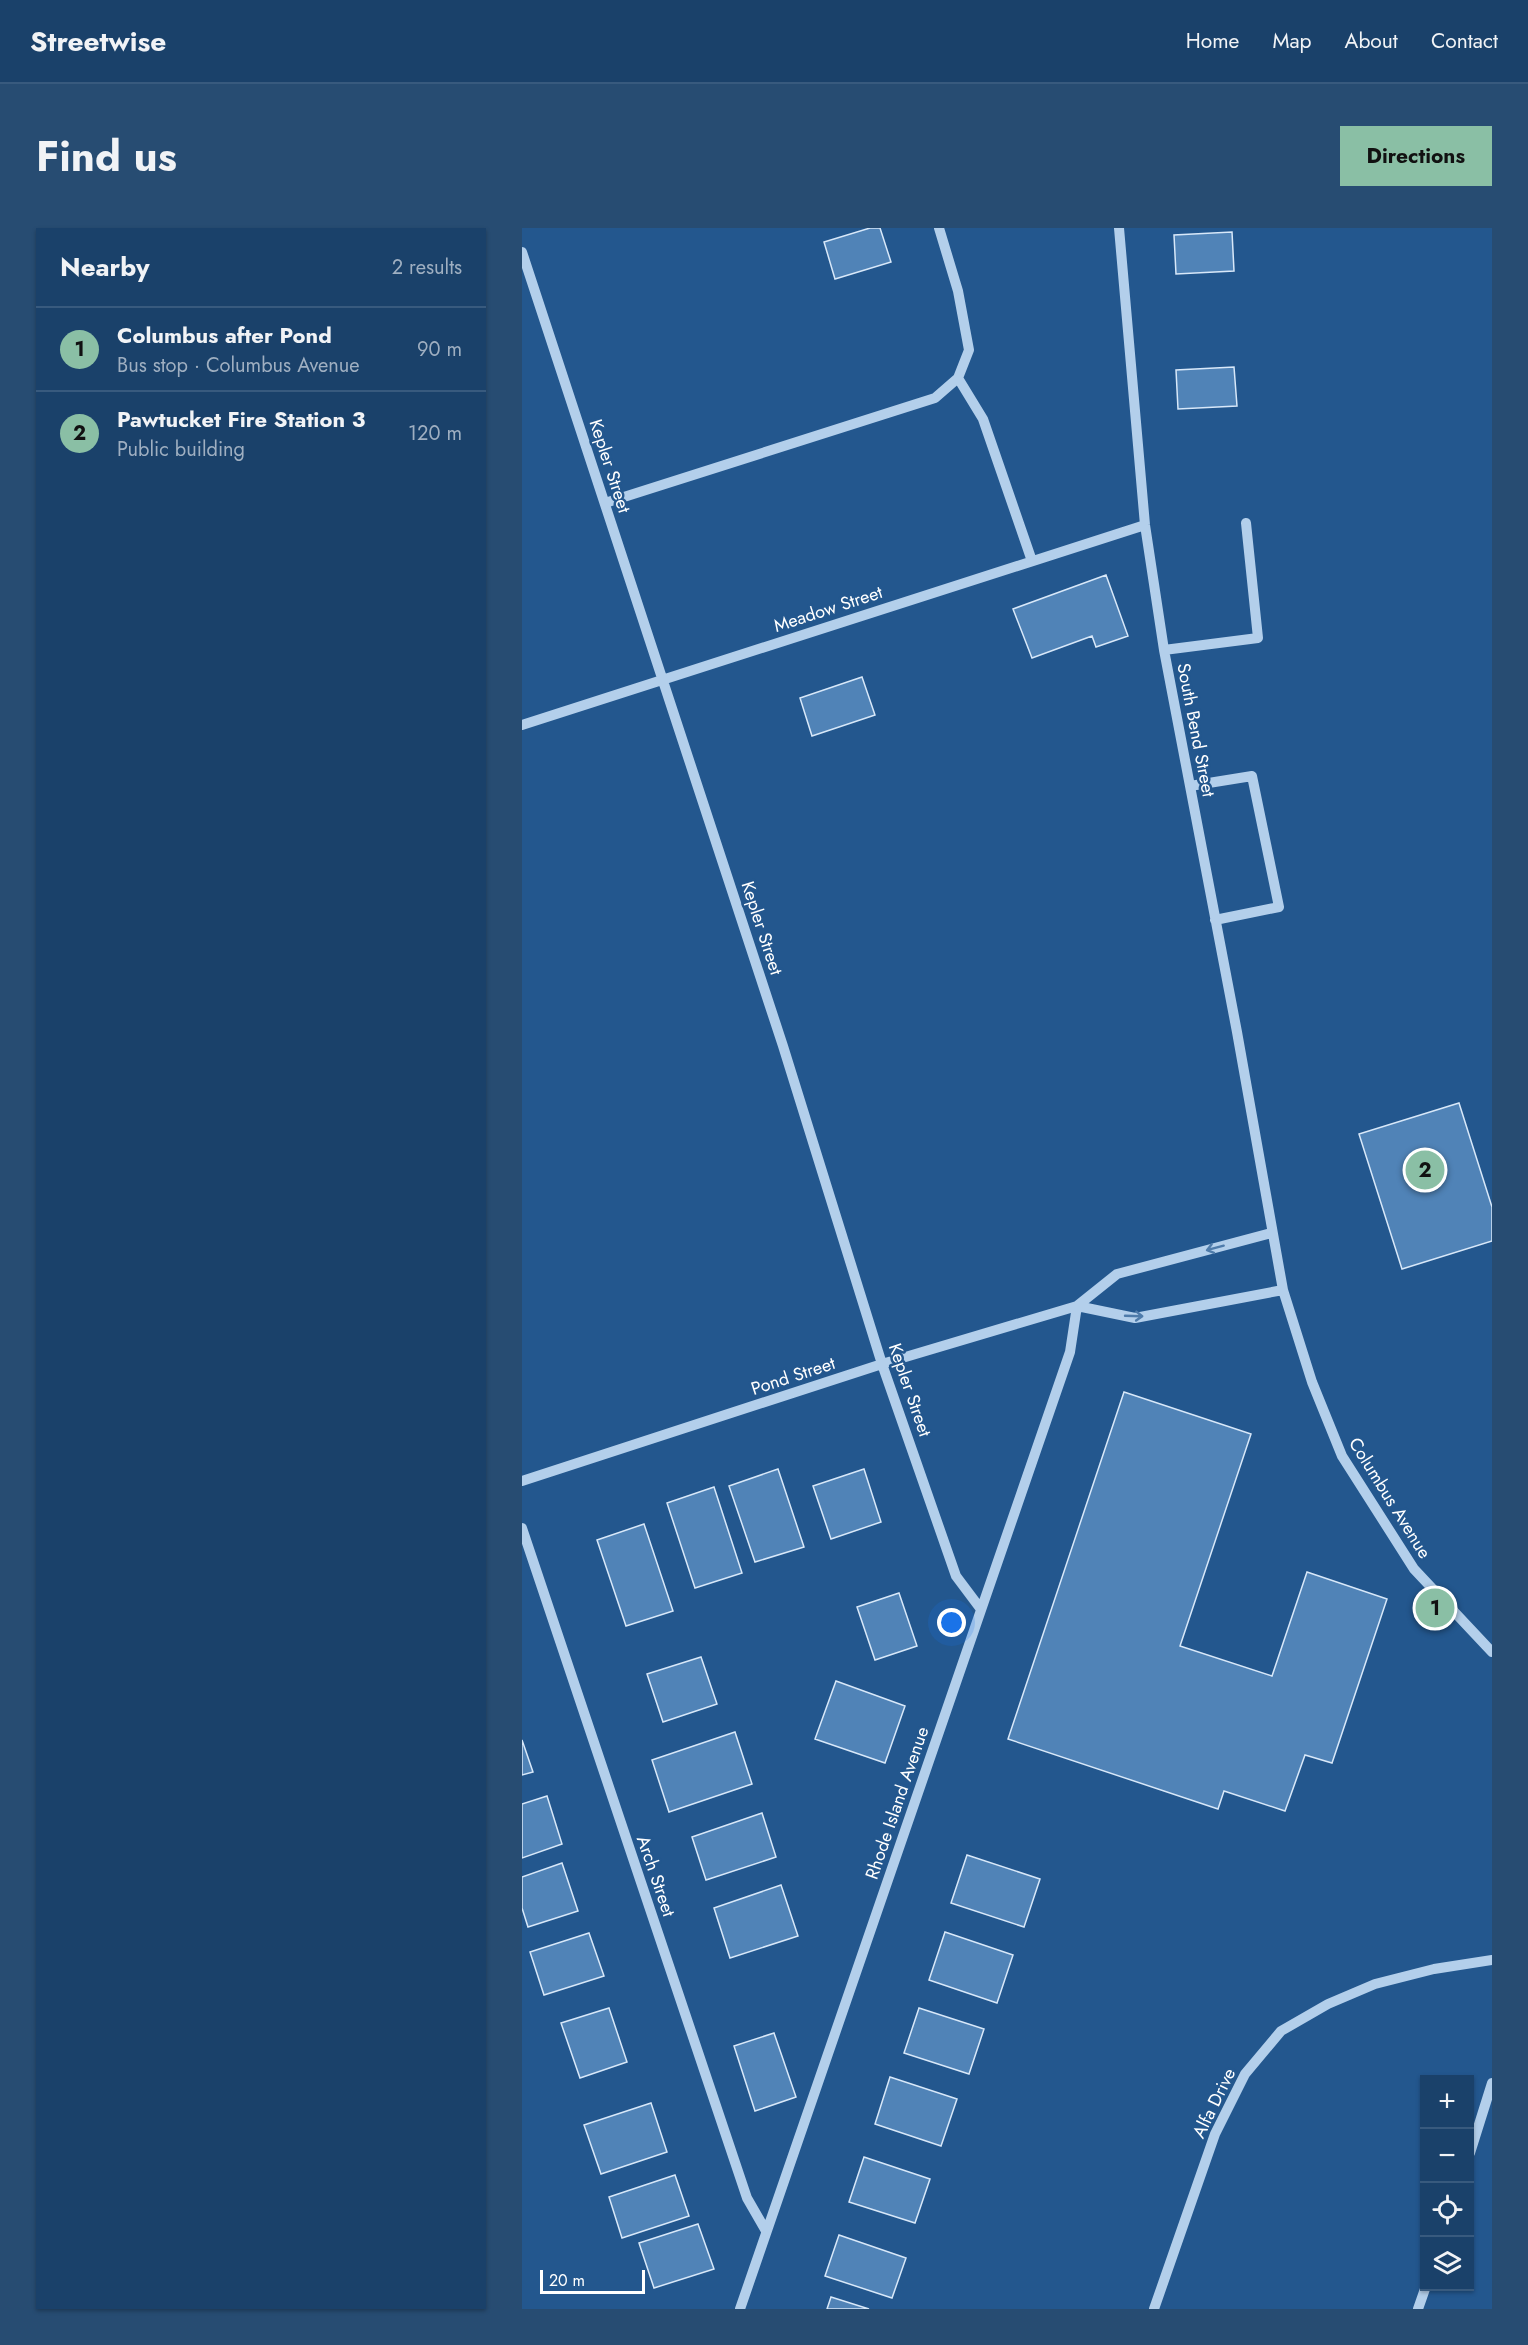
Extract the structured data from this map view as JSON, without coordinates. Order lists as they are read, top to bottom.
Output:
{
  "streets": {
    "street": [
      "Kepler Street",
      "Meadow Street",
      "South Bend Street",
      "Pond Street",
      "Columbus Avenue",
      "Rhode Island Avenue",
      "Arch Street",
      "Alfa Drive"
    ]
  },
  "crossings": [
    ["Kepler Street", "Meadow Street"],
    ["Kepler Street", "Pond Street"],
    ["Kepler Street", "Rhode Island Avenue"],
    ["Meadow Street", "South Bend Street"],
    ["South Bend Street", "Pond Street"],
    ["South Bend Street", "Columbus Avenue"],
    ["Pond Street", "Columbus Avenue"],
    ["Pond Street", "Rhode Island Avenue"],
    ["Rhode Island Avenue", "Arch Street"]
  ],
  "scale_bar": "20 m",
  "page": {
    "header": "Streetwise",
    "nav": [
      "Home",
      "Map",
      "About",
      "Contact"
    ],
    "title": "Find us",
    "buttons": "Directions",
    "heading": ["Nearby", "2 results"],
    "list": [
      {
        "mark": "1",
        "name": "Columbus after Pond",
        "note": "Bus stop · Columbus Avenue",
        "value": "90 m"
      },
      {
        "mark": "2",
        "name": "Pawtucket Fire Station 3",
        "note": "Public building",
        "value": "120 m"
      }
    ],
    "pins": ["2", "1"],
    "map_buttons": ["+", "−"],
    "scale": "20 m"
  }
}
